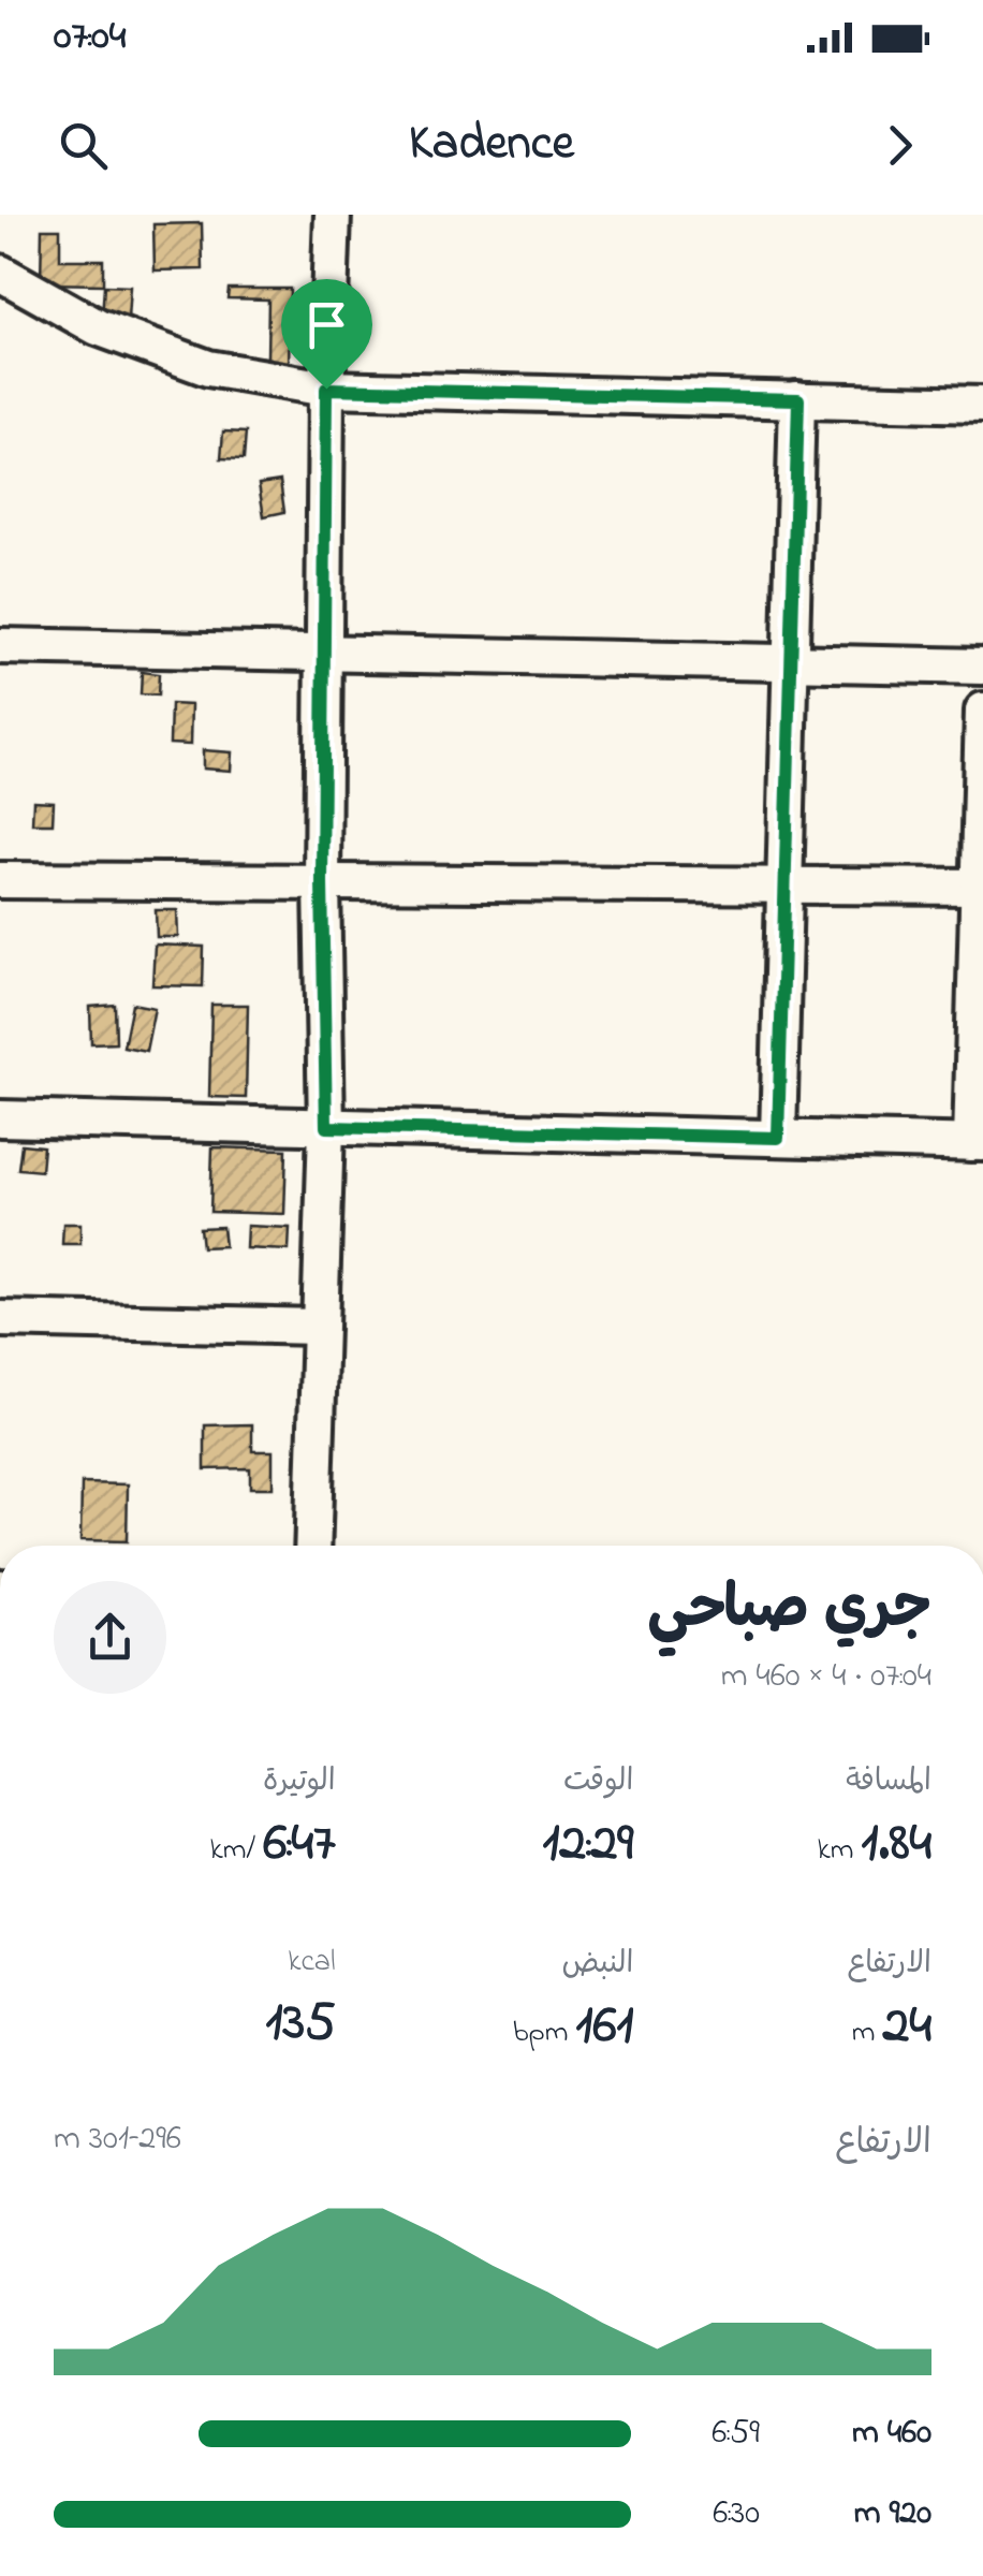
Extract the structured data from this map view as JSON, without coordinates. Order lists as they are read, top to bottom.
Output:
{
  "page": {
    "status": "07:04",
    "header": "Kadence",
    "heading": ["جري صباحي", "07:04 · 4 × 460 m"],
    "stats": [
      ["المسافة", "1.84 km"],
      ["الوقت", "12:29"],
      ["الوتيرة", "6:47 /km"],
      ["الارتفاع", "24 m"],
      ["النبض", "161 bpm"],
      ["kcal", "135"]
    ],
    "chart": ["الارتفاع", "296–301 m"],
    "list": [
      {
        "name": "460 m",
        "note": "6:59"
      },
      {
        "name": "920 m",
        "note": "6:30"
      }
    ]
  }
}
